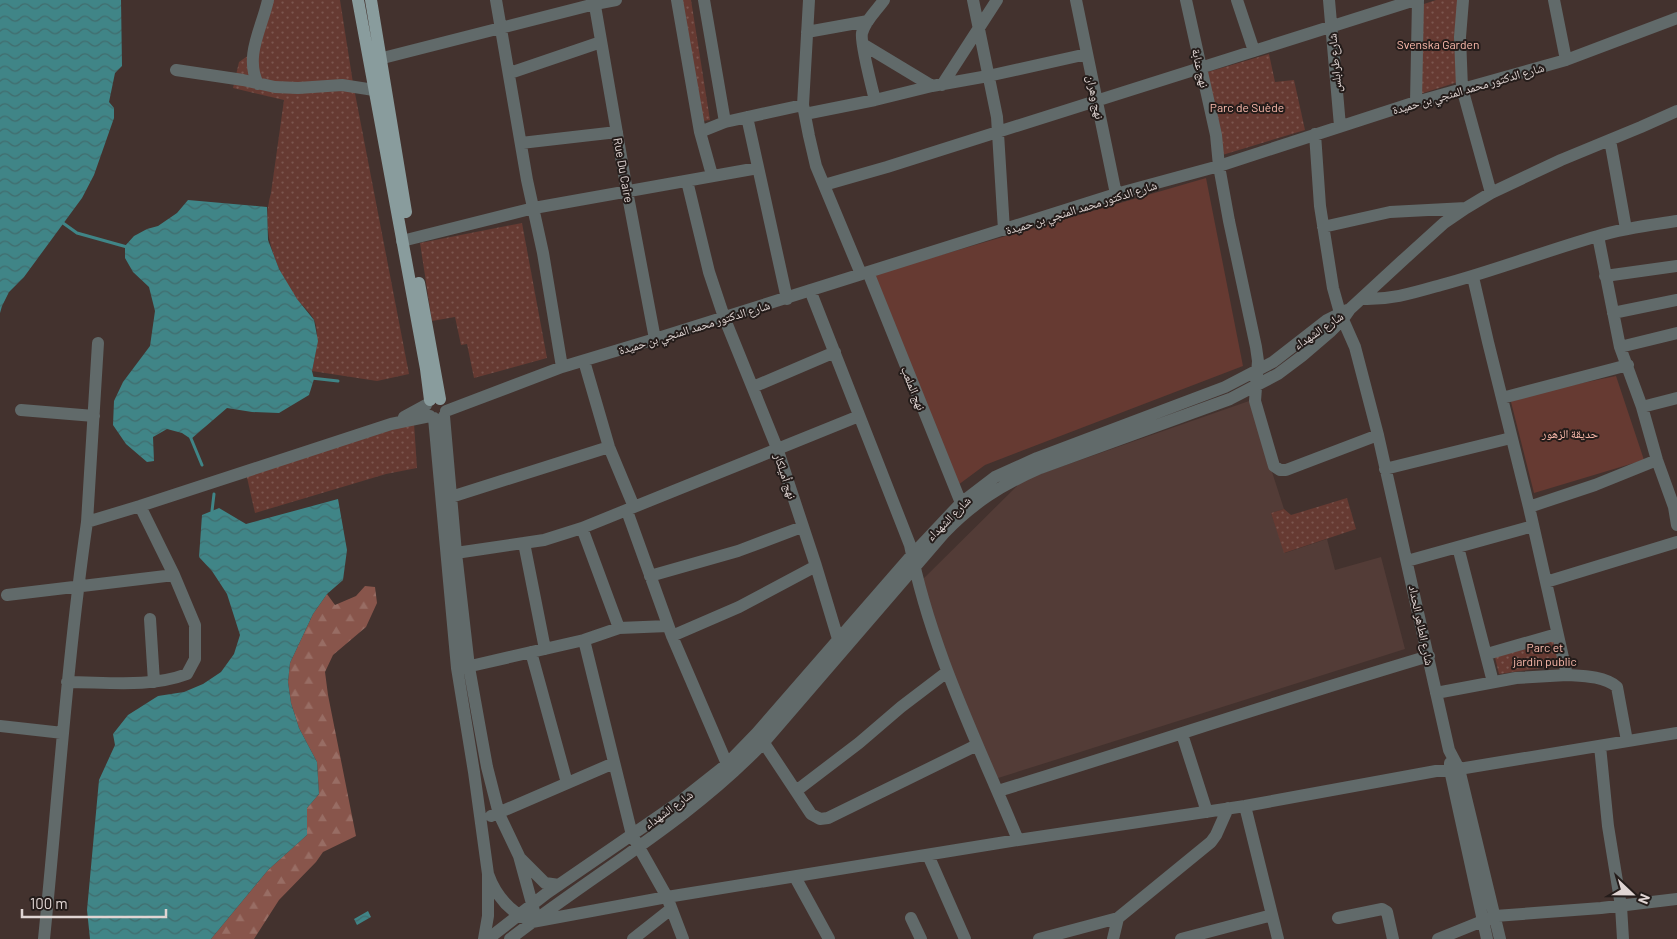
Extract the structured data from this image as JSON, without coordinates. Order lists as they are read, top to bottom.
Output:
{
  "streets": {
    "street": [
      "شارع طرابلس",
      "نهج عنابة",
      "شارع الدكتور محمد المنجي بن حميدة",
      "نهج وهران",
      "Rue Du Caire",
      "شارع الشهداء",
      "نهج الملعب",
      "نهج أميلكار",
      "شارع الطاهر الحداد"
    ]
  },
  "crossings": [
    ["شارع طرابلس", "شارع الدكتور محمد المنجي بن حميدة"],
    ["نهج عنابة", "شارع الدكتور محمد المنجي بن حميدة"],
    ["نهج عنابة", "شارع الشهداء"],
    ["نهج عنابة", "شارع الطاهر الحداد"],
    ["شارع الدكتور محمد المنجي بن حميدة", "نهج وهران"],
    ["شارع الدكتور محمد المنجي بن حميدة", "Rue Du Caire"],
    ["شارع الدكتور محمد المنجي بن حميدة", "نهج الملعب"],
    ["شارع الدكتور محمد المنجي بن حميدة", "نهج أميلكار"],
    ["شارع الدكتور محمد المنجي بن حميدة", "شارع الطاهر الحداد"],
    ["شارع الشهداء", "نهج الملعب"],
    ["شارع الشهداء", "نهج أميلكار"],
    ["شارع الشهداء", "شارع الطاهر الحداد"]
  ],
  "parks": [
    "Svenska Garden",
    "Parc de Suède",
    "حديقة الزهور",
    "Parc et jardin public"
  ],
  "scale_bar": "100 m",
  "north": "right"
}
